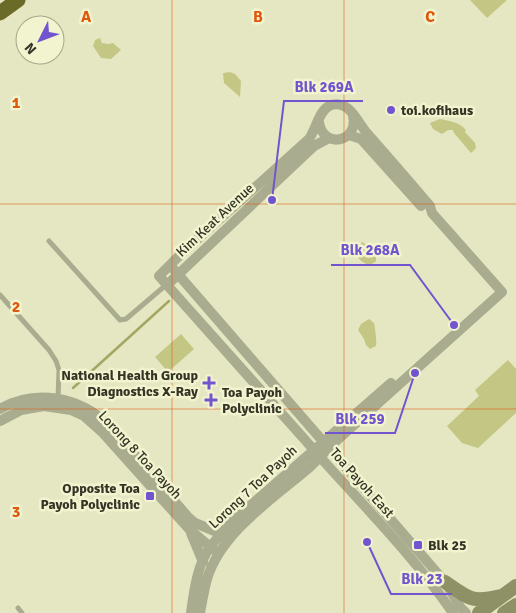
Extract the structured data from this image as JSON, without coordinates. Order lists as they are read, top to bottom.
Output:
{
  "streets": {
    "street": [
      "Kim Keat Avenue",
      "Lorong 8 Toa Payoh",
      "Toa Payoh East",
      "Lorong 7 Toa Payoh"
    ]
  },
  "crossings": [
    ["Kim Keat Avenue", "Toa Payoh East"],
    ["Lorong 8 Toa Payoh", "Lorong 7 Toa Payoh"],
    ["Toa Payoh East", "Lorong 7 Toa Payoh"]
  ],
  "places": {
    "other": [
      "toi.kofihaus",
      "Blk 269A",
      "Blk 268A",
      "Blk 259",
      "Blk 23"
    ],
    "health": ["National Health Group Diagnostics X-Ray", "Toa Payoh Polyclinic"],
    "transit": ["Opposite Toa Payoh Polyclinic", "Blk 25"]
  },
  "north": "bottom left",
  "grid": {
    "columns": ["A", "B", "C"],
    "rows": ["1", "2", "3"]
  }
}
